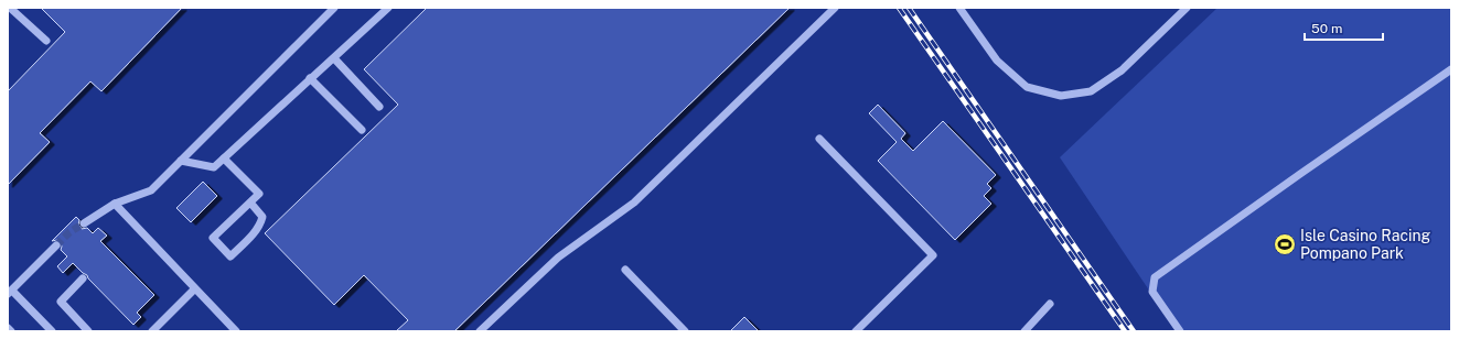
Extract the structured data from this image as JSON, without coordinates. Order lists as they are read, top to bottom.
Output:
{
  "places": {
    "sports": ["Isle Casino Racing Pompano Park"]
  },
  "scale_bar": "50 m"
}
